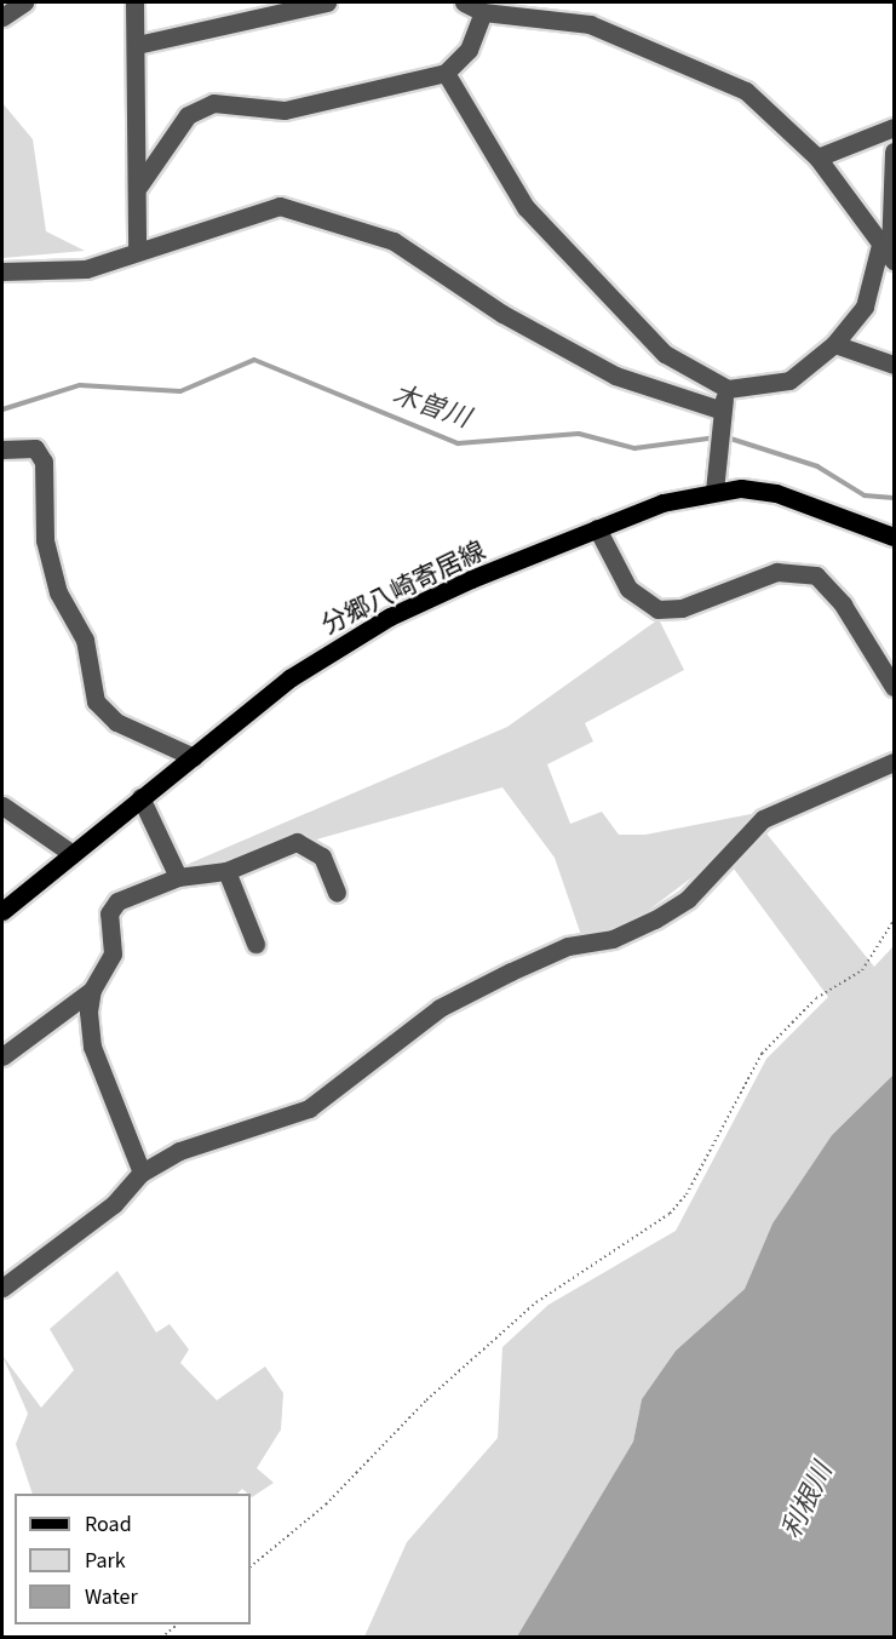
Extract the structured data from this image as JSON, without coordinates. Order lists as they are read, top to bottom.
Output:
{
  "streets": {
    "main road": ["分郷八崎寄居線"]
  },
  "water": ["木曽川", "利根川"],
  "legend": ["Road", "Park", "Water"]
}
